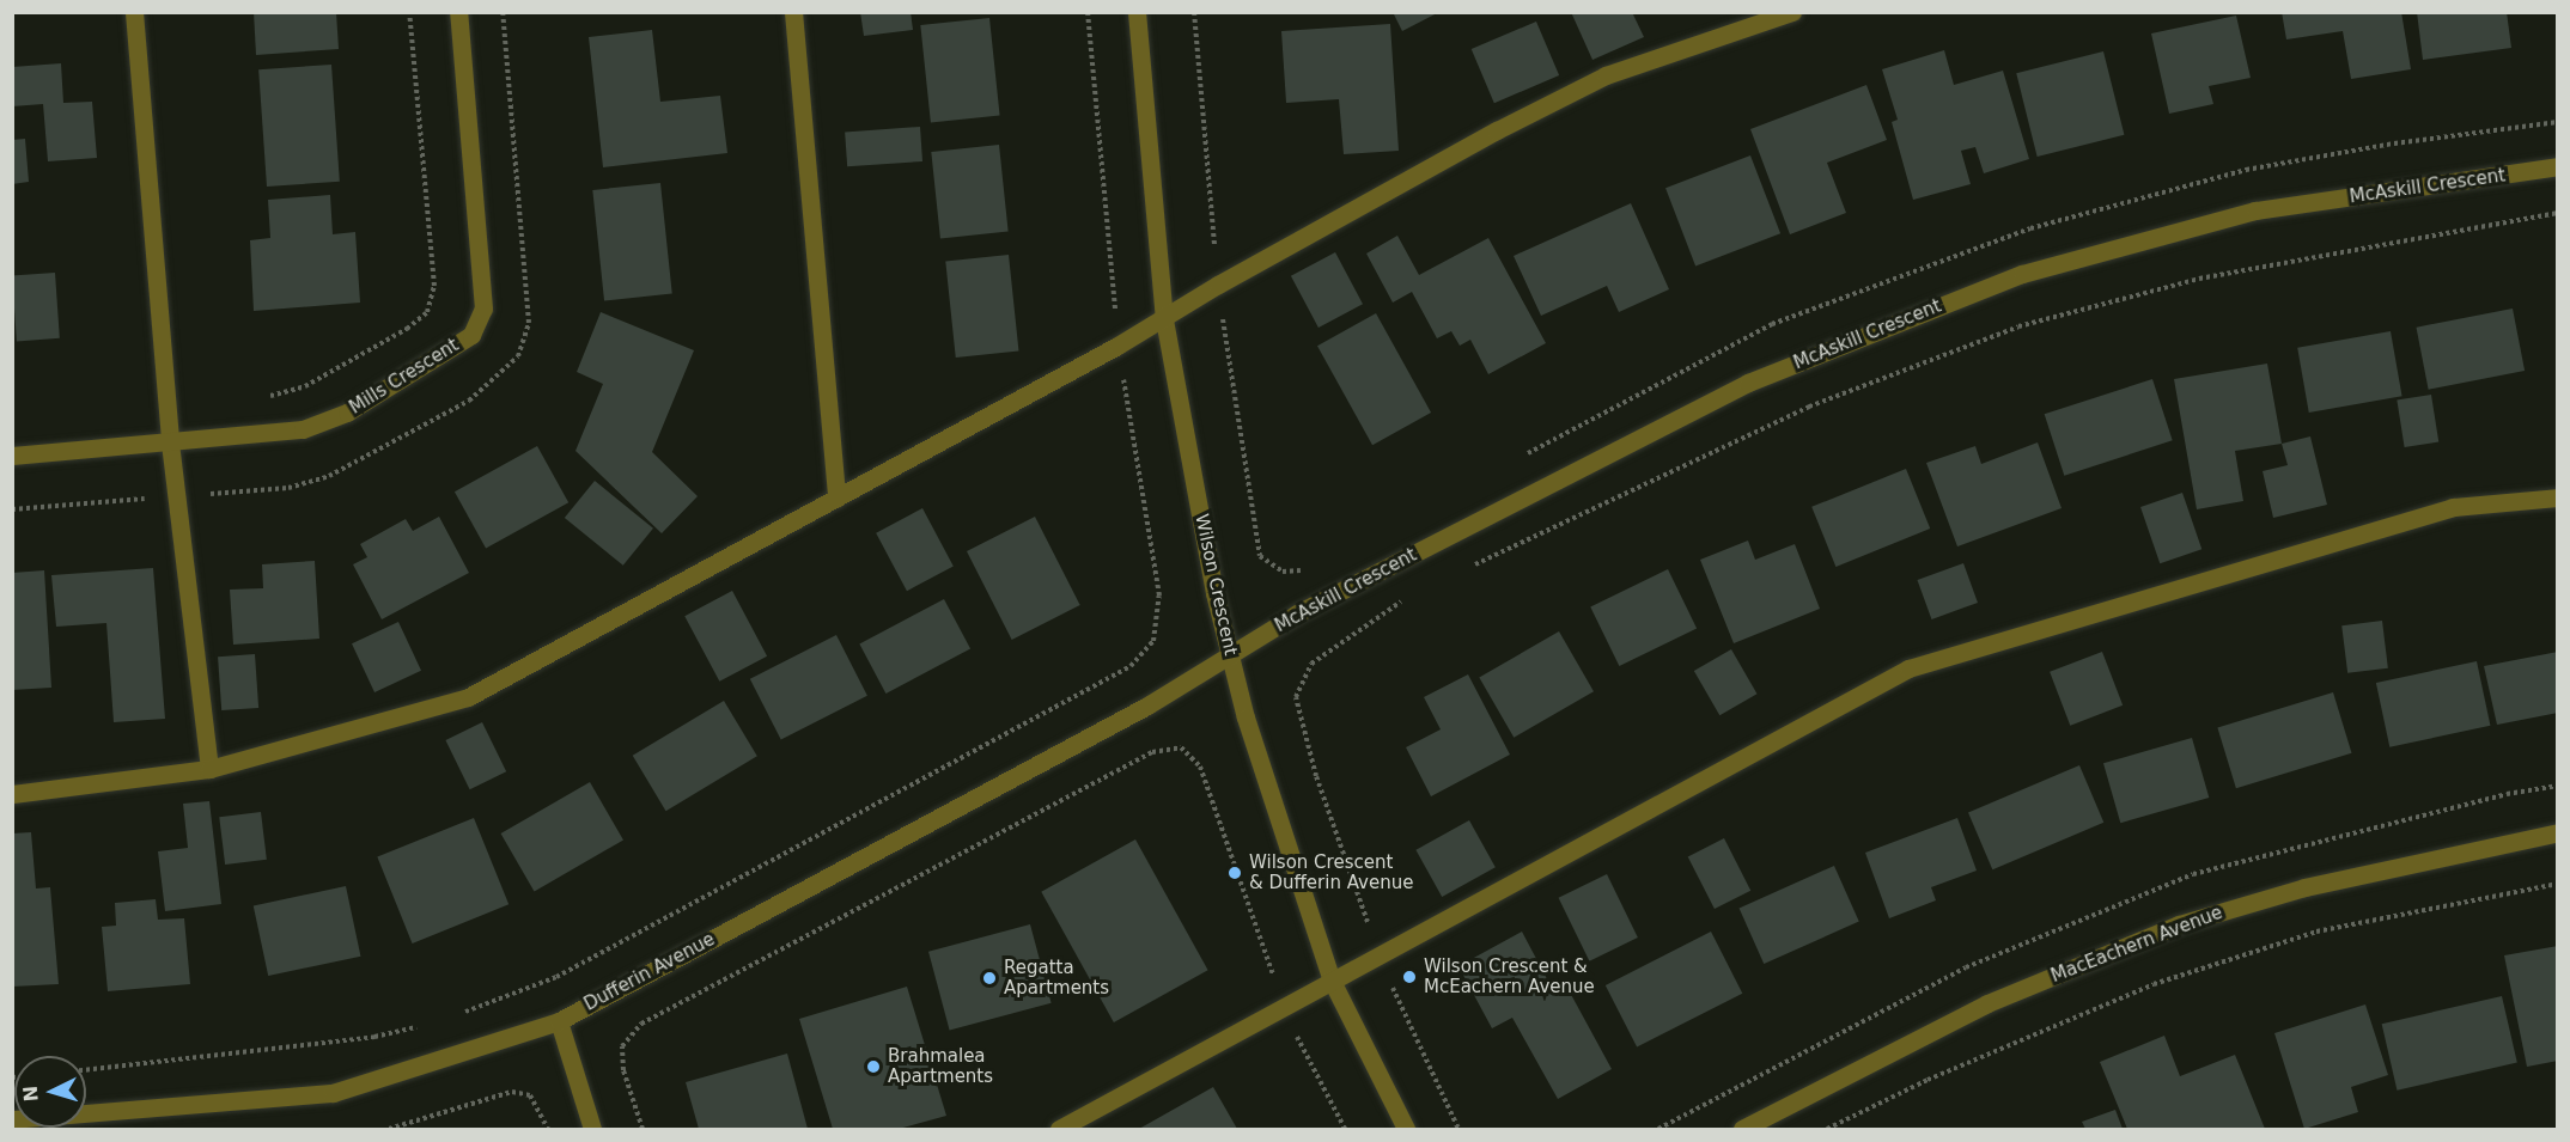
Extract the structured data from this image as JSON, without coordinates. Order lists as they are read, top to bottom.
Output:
{
  "streets": {
    "street": [
      "McAskill Crescent",
      "Mills Crescent",
      "Wilson Crescent",
      "MacEachern Avenue",
      "Dufferin Avenue"
    ]
  },
  "crossings": [
    ["McAskill Crescent", "Wilson Crescent"],
    ["McAskill Crescent", "Dufferin Avenue"],
    ["Wilson Crescent", "Dufferin Avenue"]
  ],
  "places": [
    "Wilson Crescent & Dufferin Avenue",
    "Wilson Crescent & McEachern Avenue",
    "Regatta Apartments",
    "Brahmalea Apartments"
  ],
  "north": "left"
}
